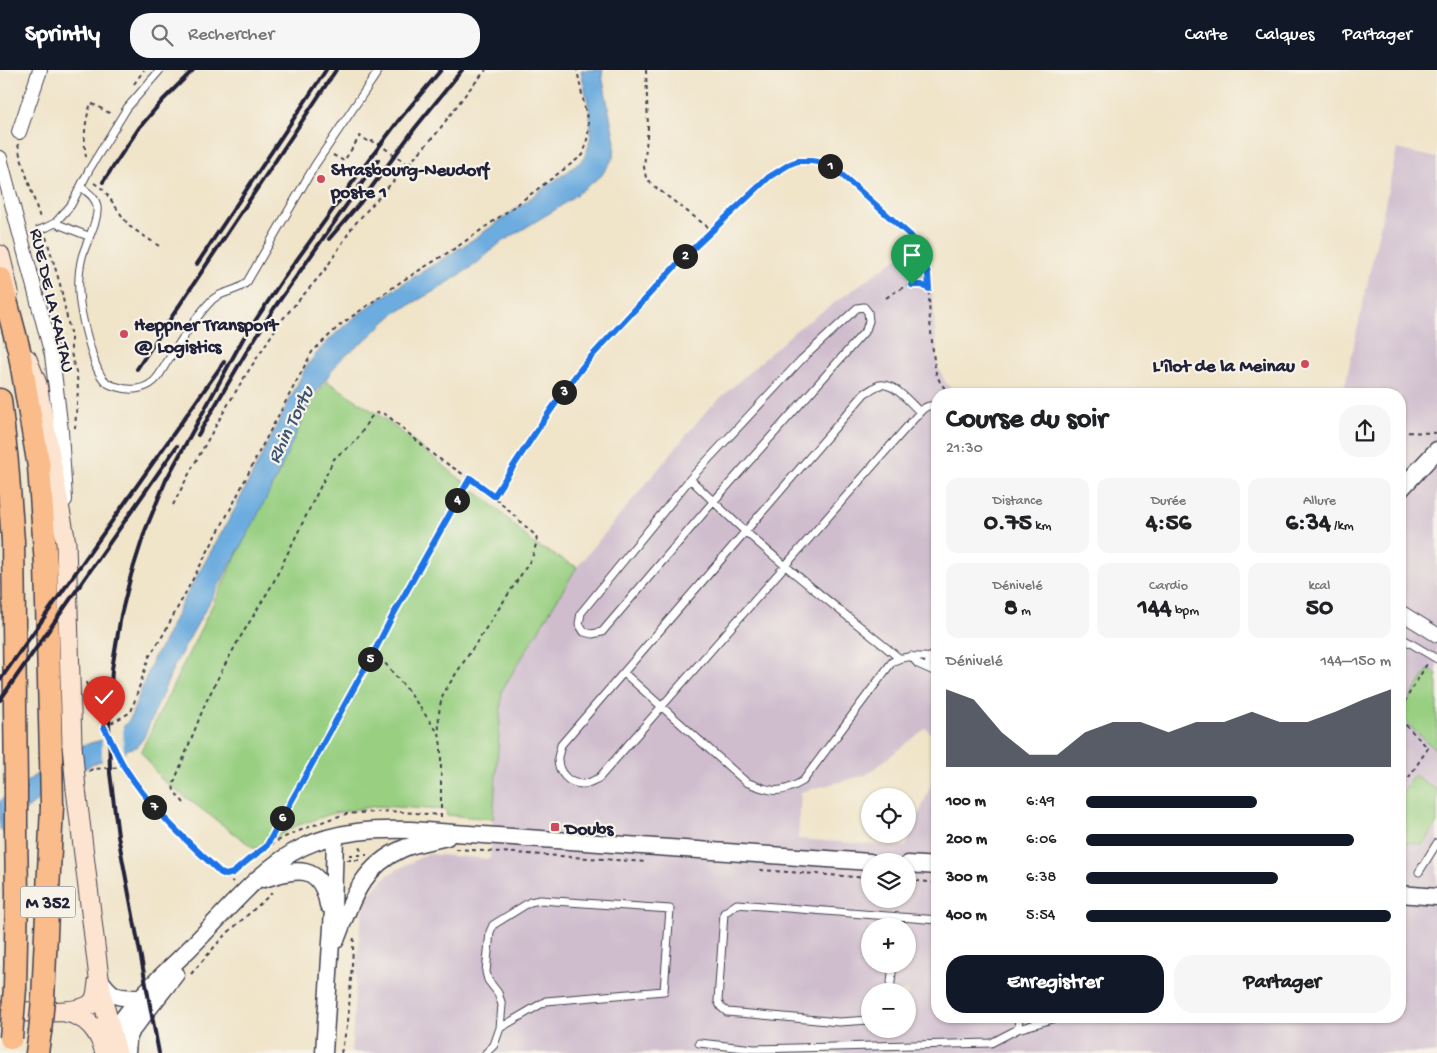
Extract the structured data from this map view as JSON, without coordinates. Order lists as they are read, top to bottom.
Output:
{
  "streets": {
    "highway": ["M 352"],
    "street": ["RUE DE LA KALTAU"]
  },
  "water": ["Rhin Tortu"],
  "places": {
    "other": ["Strasbourg-Neudorf poste 1", "Heppner Transport @ Logistics", "L'îlot de la Meinau"],
    "transit": ["Doubs"]
  },
  "page": {
    "header": "Sprintly",
    "search": "Rechercher",
    "nav": ["Carte", "Calques", "Partager"],
    "pins": [
      "1",
      "2",
      "3",
      "4",
      "5",
      "7",
      "6"
    ],
    "heading": ["Course du soir", "21:30"],
    "stats": [
      ["Distance", "0.75 km"],
      ["Durée", "4:56"],
      ["Allure", "6:34 /km"],
      ["Dénivelé", "8 m"],
      ["Cardio", "144 bpm"],
      ["kcal", "50"]
    ],
    "chart": ["Dénivelé", "144–150 m"],
    "list": [
      {
        "name": "100 m",
        "note": "6:49"
      },
      {
        "name": "200 m",
        "note": "6:06"
      },
      {
        "name": "300 m",
        "note": "6:38"
      },
      {
        "name": "400 m",
        "note": "5:54"
      }
    ],
    "map_buttons": ["+", "−"],
    "buttons": ["Enregistrer", "Partager"]
  }
}
